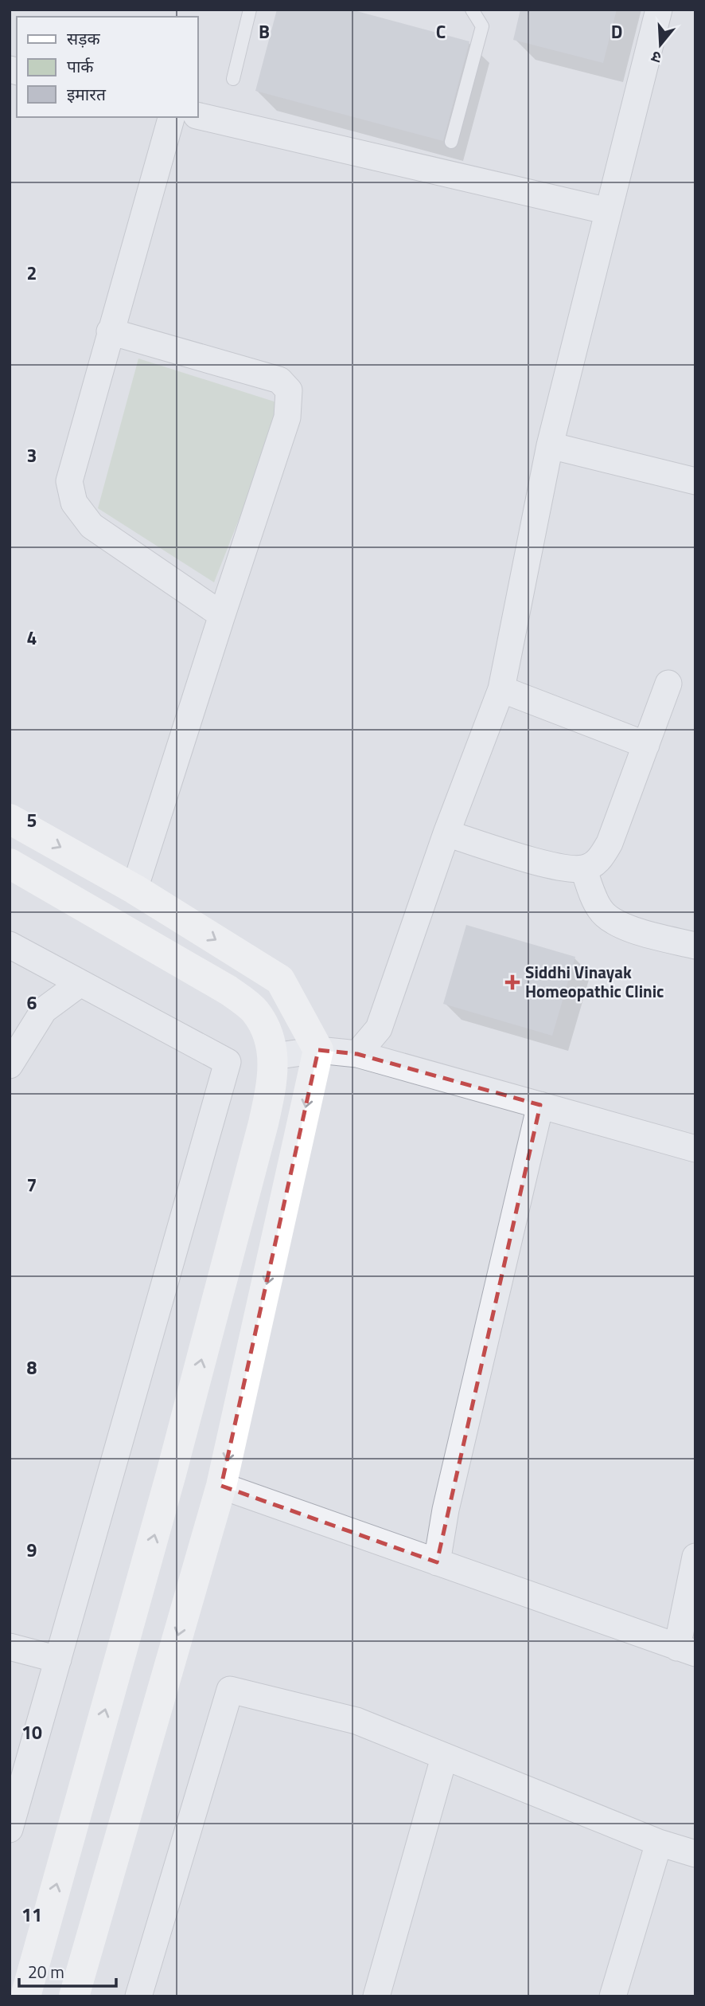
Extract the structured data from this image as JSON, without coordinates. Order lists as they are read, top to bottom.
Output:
{
  "places": {
    "health": ["Siddhi Vinayak Homeopathic Clinic"]
  },
  "legend": ["सड़क", "पार्क", "इमारत"],
  "scale_bar": "20 m",
  "north": "bottom",
  "grid": {
    "columns": ["B", "C", "D"],
    "rows": [
      "2",
      "3",
      "4",
      "5",
      "6",
      "7",
      "8",
      "9",
      "10",
      "11"
    ]
  }
}
